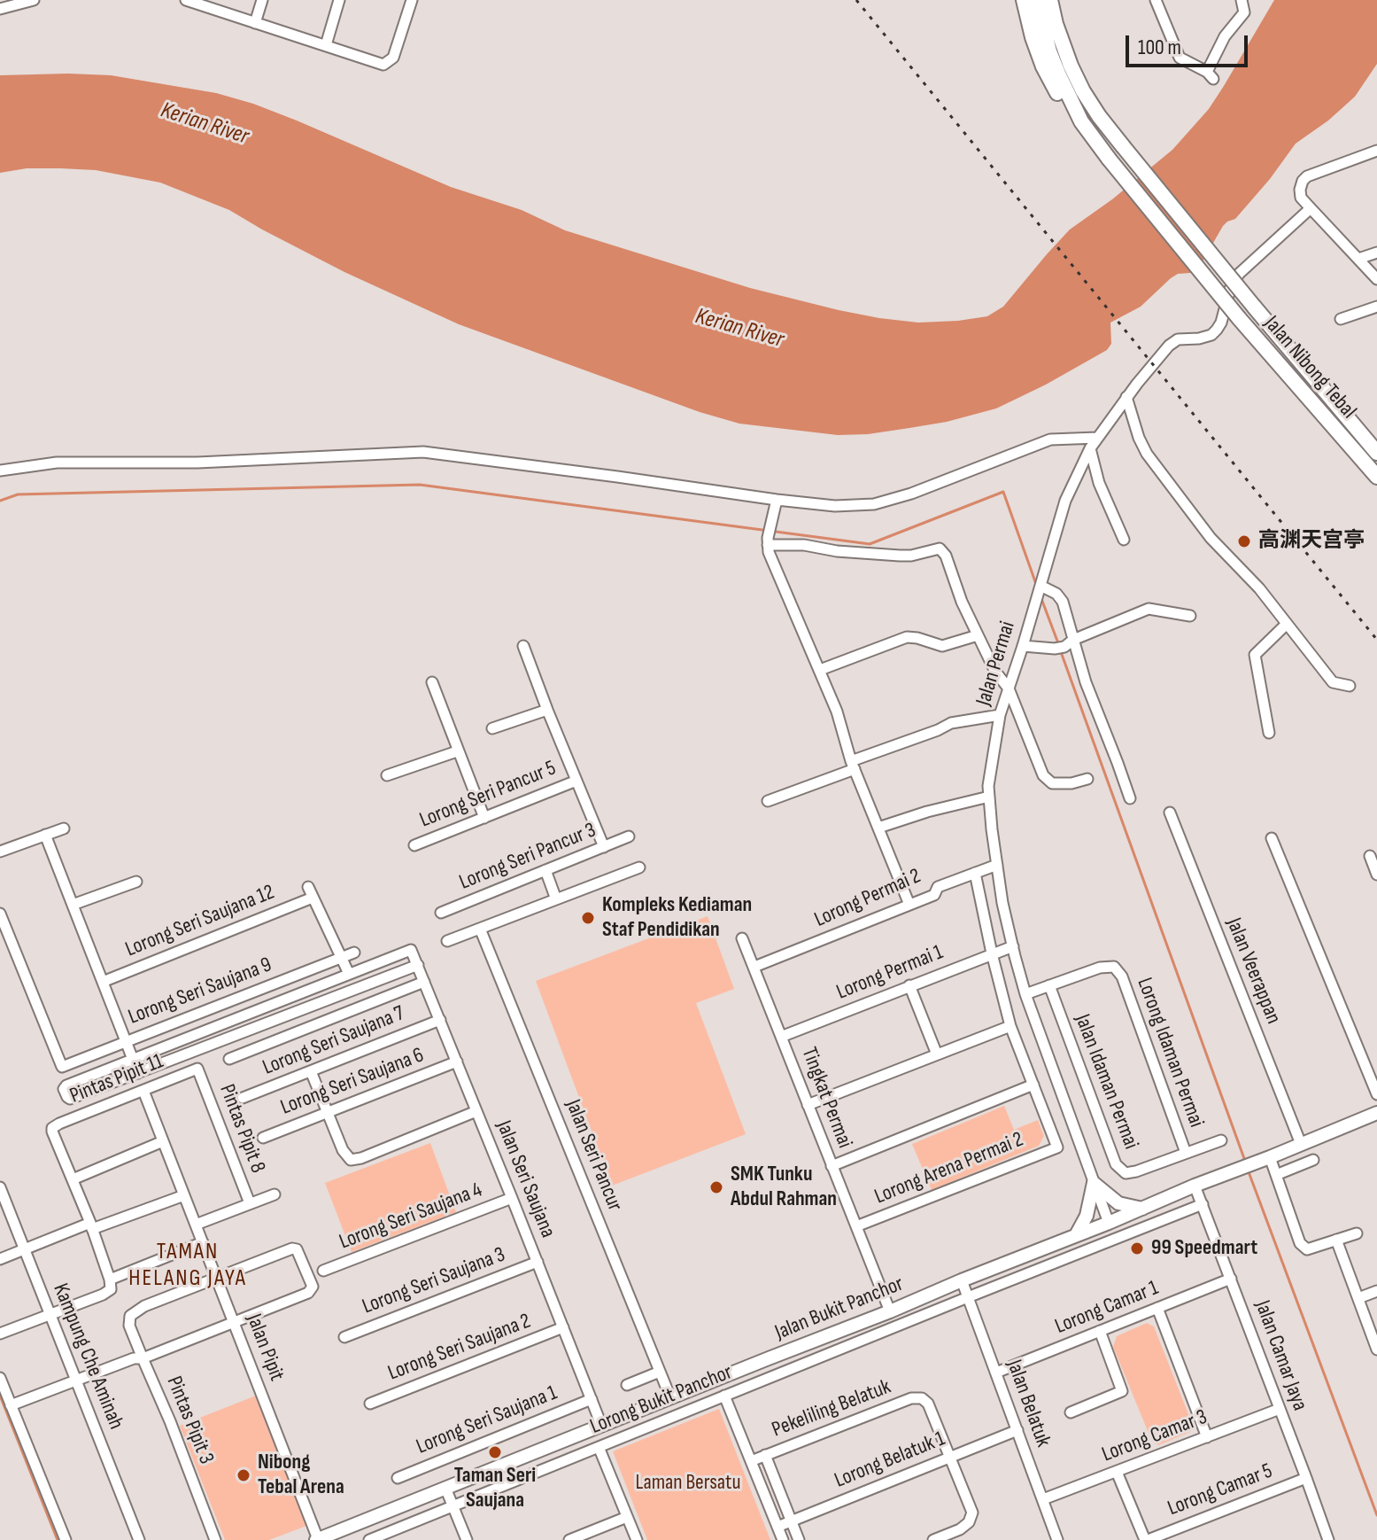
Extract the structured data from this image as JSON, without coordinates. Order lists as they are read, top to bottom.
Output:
{
  "streets": {
    "highway": ["Jalan Nibong Tebal"],
    "main road": ["Jalan Bukit Panchor"],
    "street": [
      "Jalan Permai",
      "Lorong Seri Pancur 5",
      "Lorong Seri Pancur 3",
      "Lorong Permai 2",
      "Lorong Seri Saujana 12",
      "Jalan Veerappan",
      "Lorong Permai 1",
      "Lorong Seri Saujana 9",
      "Lorong Seri Saujana 7",
      "Lorong Idaman Permai",
      "Pintas Pipit 11",
      "Lorong Seri Saujana 6",
      "Jalan Idaman Permai",
      "Tingkat Permai",
      "Pintas Pipit 8",
      "Jalan Seri Pancur",
      "Lorong Arena Permai 2",
      "Jalan Seri Saujana",
      "Lorong Seri Saujana 4",
      "Lorong Seri Saujana 3",
      "Lorong Camar 1",
      "Jalan Pipit",
      "Lorong Seri Saujana 2",
      "Jalan Camar Jaya",
      "Kampung Che Aminah",
      "Lorong Bukit Panchor",
      "Jalan Belatuk",
      "Pekeliling Belatuk",
      "Pintas Pipit 3",
      "Lorong Seri Saujana 1",
      "Lorong Camar 3",
      "Lorong Belatuk 1",
      "Lorong Camar 5"
    ]
  },
  "crossings": [
    ["Jalan Permai", "Lorong Permai 2"],
    ["Jalan Permai", "Lorong Permai 1"],
    ["Jalan Permai", "Jalan Bukit Panchor"],
    ["Lorong Permai 2", "Tingkat Permai"],
    ["Jalan Veerappan", "Jalan Bukit Panchor"],
    ["Lorong Permai 1", "Tingkat Permai"],
    ["Lorong Seri Saujana 7", "Jalan Seri Saujana"],
    ["Lorong Idaman Permai", "Jalan Idaman Permai"],
    ["Pintas Pipit 11", "Pintas Pipit 8"],
    ["Pintas Pipit 11", "Jalan Pipit"],
    ["Lorong Seri Saujana 6", "Jalan Seri Saujana"],
    ["Tingkat Permai", "Lorong Arena Permai 2"],
    ["Tingkat Permai", "Jalan Bukit Panchor"],
    ["Jalan Seri Pancur", "Jalan Bukit Panchor"],
    ["Jalan Seri Saujana", "Lorong Seri Saujana 4"],
    ["Jalan Seri Saujana", "Lorong Seri Saujana 3"],
    ["Jalan Seri Saujana", "Jalan Bukit Panchor"],
    ["Jalan Seri Saujana", "Lorong Seri Saujana 2"],
    ["Jalan Seri Saujana", "Lorong Seri Saujana 1"],
    ["Lorong Camar 1", "Jalan Camar Jaya"],
    ["Lorong Camar 1", "Jalan Belatuk"],
    ["Jalan Bukit Panchor", "Jalan Pipit"],
    ["Jalan Bukit Panchor", "Jalan Camar Jaya"],
    ["Jalan Bukit Panchor", "Jalan Belatuk"],
    ["Jalan Pipit", "Pintas Pipit 3"],
    ["Jalan Camar Jaya", "Lorong Camar 3"],
    ["Jalan Camar Jaya", "Lorong Camar 5"],
    ["Lorong Bukit Panchor", "Jalan Belatuk"],
    ["Jalan Belatuk", "Lorong Camar 3"],
    ["Jalan Belatuk", "Lorong Belatuk 1"],
    ["Pekeliling Belatuk", "Lorong Belatuk 1"]
  ],
  "districts": ["TAMAN HELANG JAYA"],
  "water": ["Kerian River"],
  "parks": ["Laman Bersatu"],
  "places": [
    "高渊天宫亭",
    "Kompleks Kediaman Staf Pendidikan",
    "SMK Tunku Abdul Rahman",
    "99 Speedmart",
    "Taman Seri Saujana",
    "Nibong Tebal Arena"
  ],
  "scale_bar": "100 m"
}
